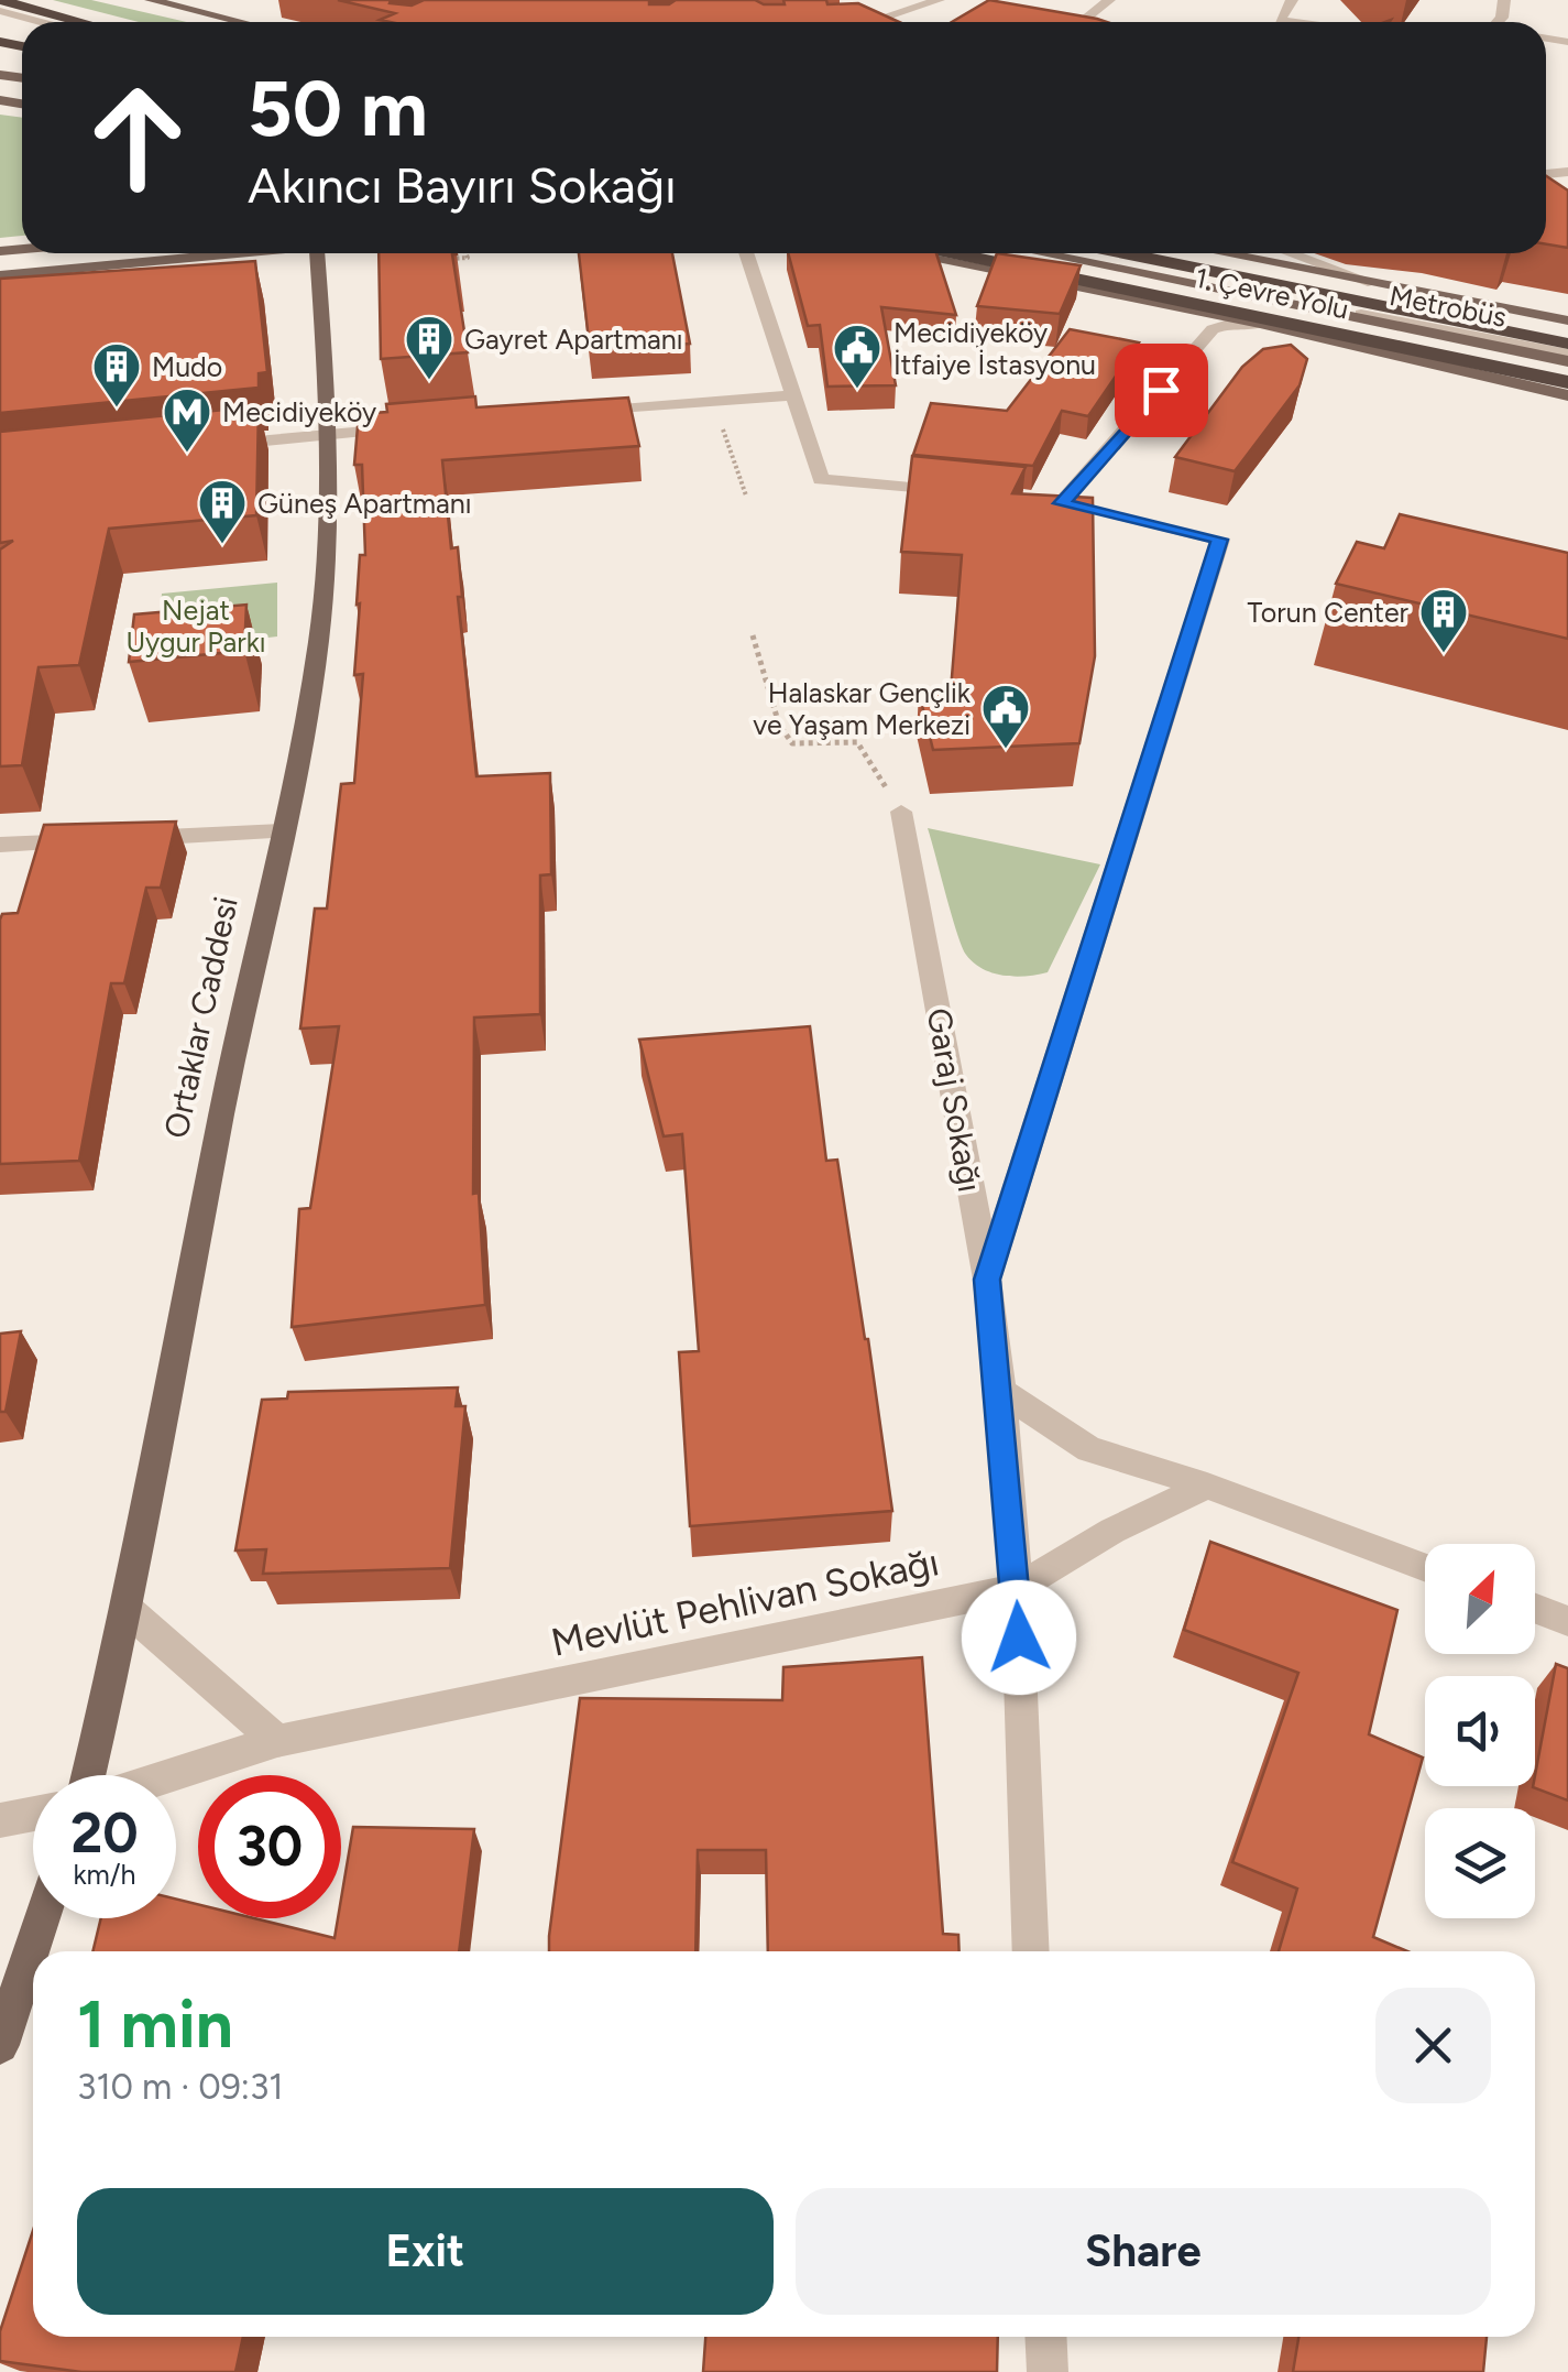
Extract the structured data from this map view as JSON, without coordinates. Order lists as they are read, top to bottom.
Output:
{
  "streets": {
    "highway": ["1. Çevre Yolu"],
    "main road": ["Ortaklar Caddesi"],
    "street": ["Garaj Sokağı", "Mevlüt Pehlivan Sokağı"]
  },
  "crossings": [
    ["Garaj Sokağı", "Mevlüt Pehlivan Sokağı"]
  ],
  "parks": ["Nejat Uygur Parkı"],
  "places": {
    "building": [
      "Gayret Apartmanı",
      "Mudo",
      "Güneş Apartmanı",
      "Torun Center"
    ],
    "public building": ["Mecidiyeköy İtfaiye İstasyonu", "Halaskar Gençlik ve Yaşam Merkezi"],
    "metro station": ["Mecidiyeköy"]
  },
  "north": "top right",
  "page": {
    "turn": ["50 m", "Akıncı Bayırı Sokağı"],
    "speed": "20 km/h",
    "limit": "30",
    "heading": ["1 min", "310 m · 09:31"],
    "buttons": ["Exit", "Share"]
  }
}
